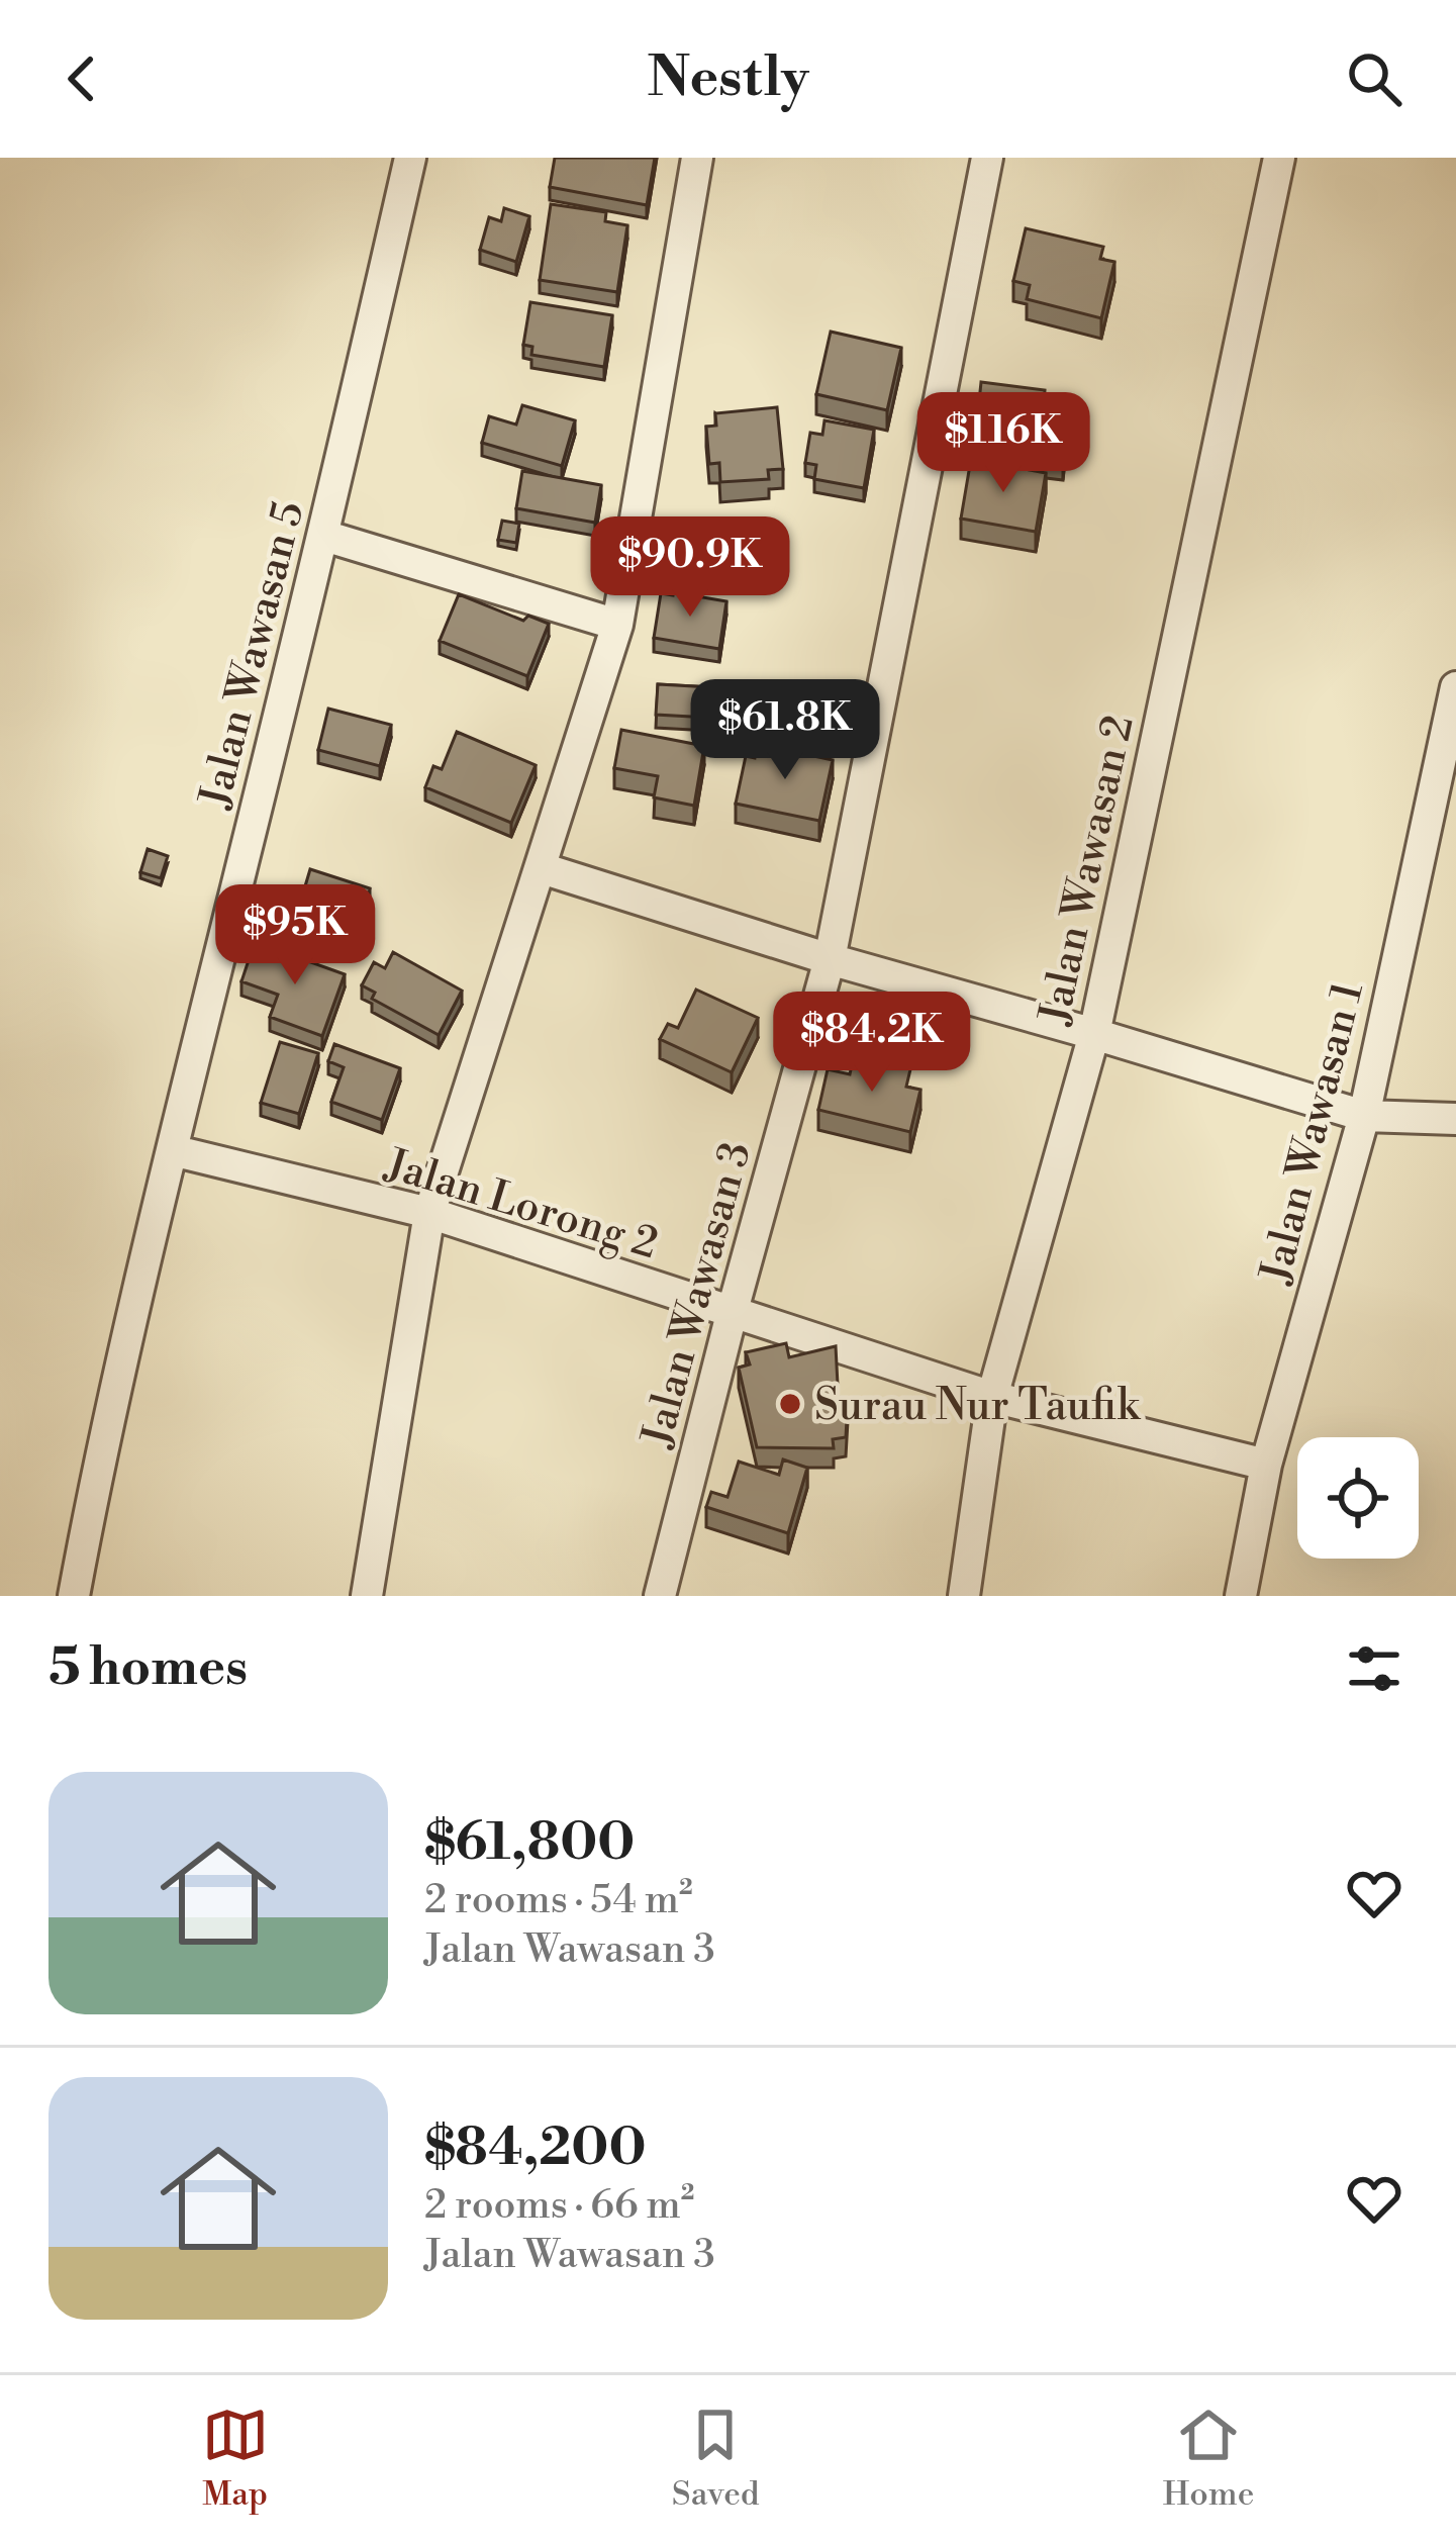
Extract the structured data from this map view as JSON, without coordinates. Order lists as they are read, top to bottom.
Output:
{
  "streets": {
    "street": [
      "Jalan Wawasan 5",
      "Jalan Wawasan 2",
      "Jalan Wawasan 1",
      "Jalan Lorong 2",
      "Jalan Wawasan 3"
    ]
  },
  "crossings": [
    ["Jalan Wawasan 5", "Jalan Lorong 2"],
    ["Jalan Wawasan 2", "Jalan Lorong 2"],
    ["Jalan Wawasan 1", "Jalan Lorong 2"],
    ["Jalan Lorong 2", "Jalan Wawasan 3"]
  ],
  "places": ["Surau Nur Taufik"],
  "page": {
    "header": "Nestly",
    "price": [
      "$116K",
      "$90.9K",
      "$61.8K",
      "$95K",
      "$84.2K"
    ],
    "heading": "5 homes",
    "list": [
      {
        "name": "$61,800",
        "note": "2 rooms · 54 m² · Jalan Wawasan 3"
      },
      {
        "name": "$84,200",
        "note": "2 rooms · 66 m² · Jalan Wawasan 3"
      }
    ],
    "tabs": ["Map", "Saved", "Home"]
  }
}
